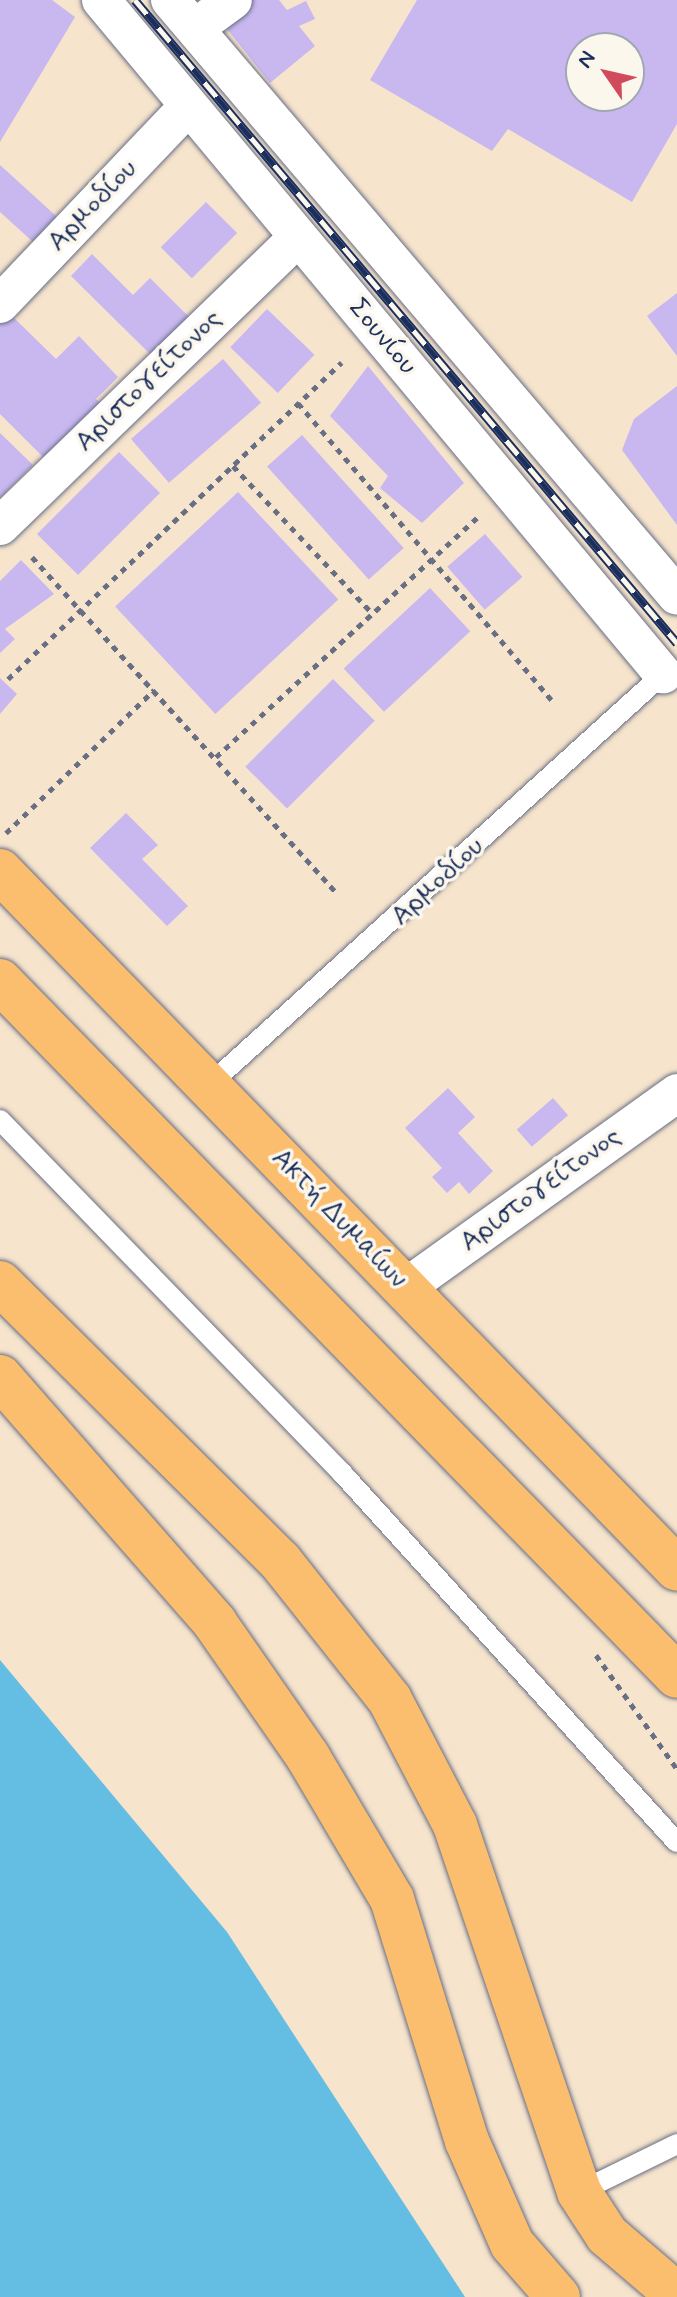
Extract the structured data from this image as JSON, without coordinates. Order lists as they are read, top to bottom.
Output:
{
  "streets": {
    "main road": ["Ακτή Δυμαίων"],
    "street": ["Αρμοδίου", "Σουνίου", "Αριστογείτονος"]
  },
  "crossings": [
    ["Αρμοδίου", "Σουνίου"],
    ["Αρμοδίου", "Ακτή Δυμαίων"],
    ["Σουνίου", "Αριστογείτονος"],
    ["Αριστογείτονος", "Ακτή Δυμαίων"]
  ],
  "north": "top left"
}
